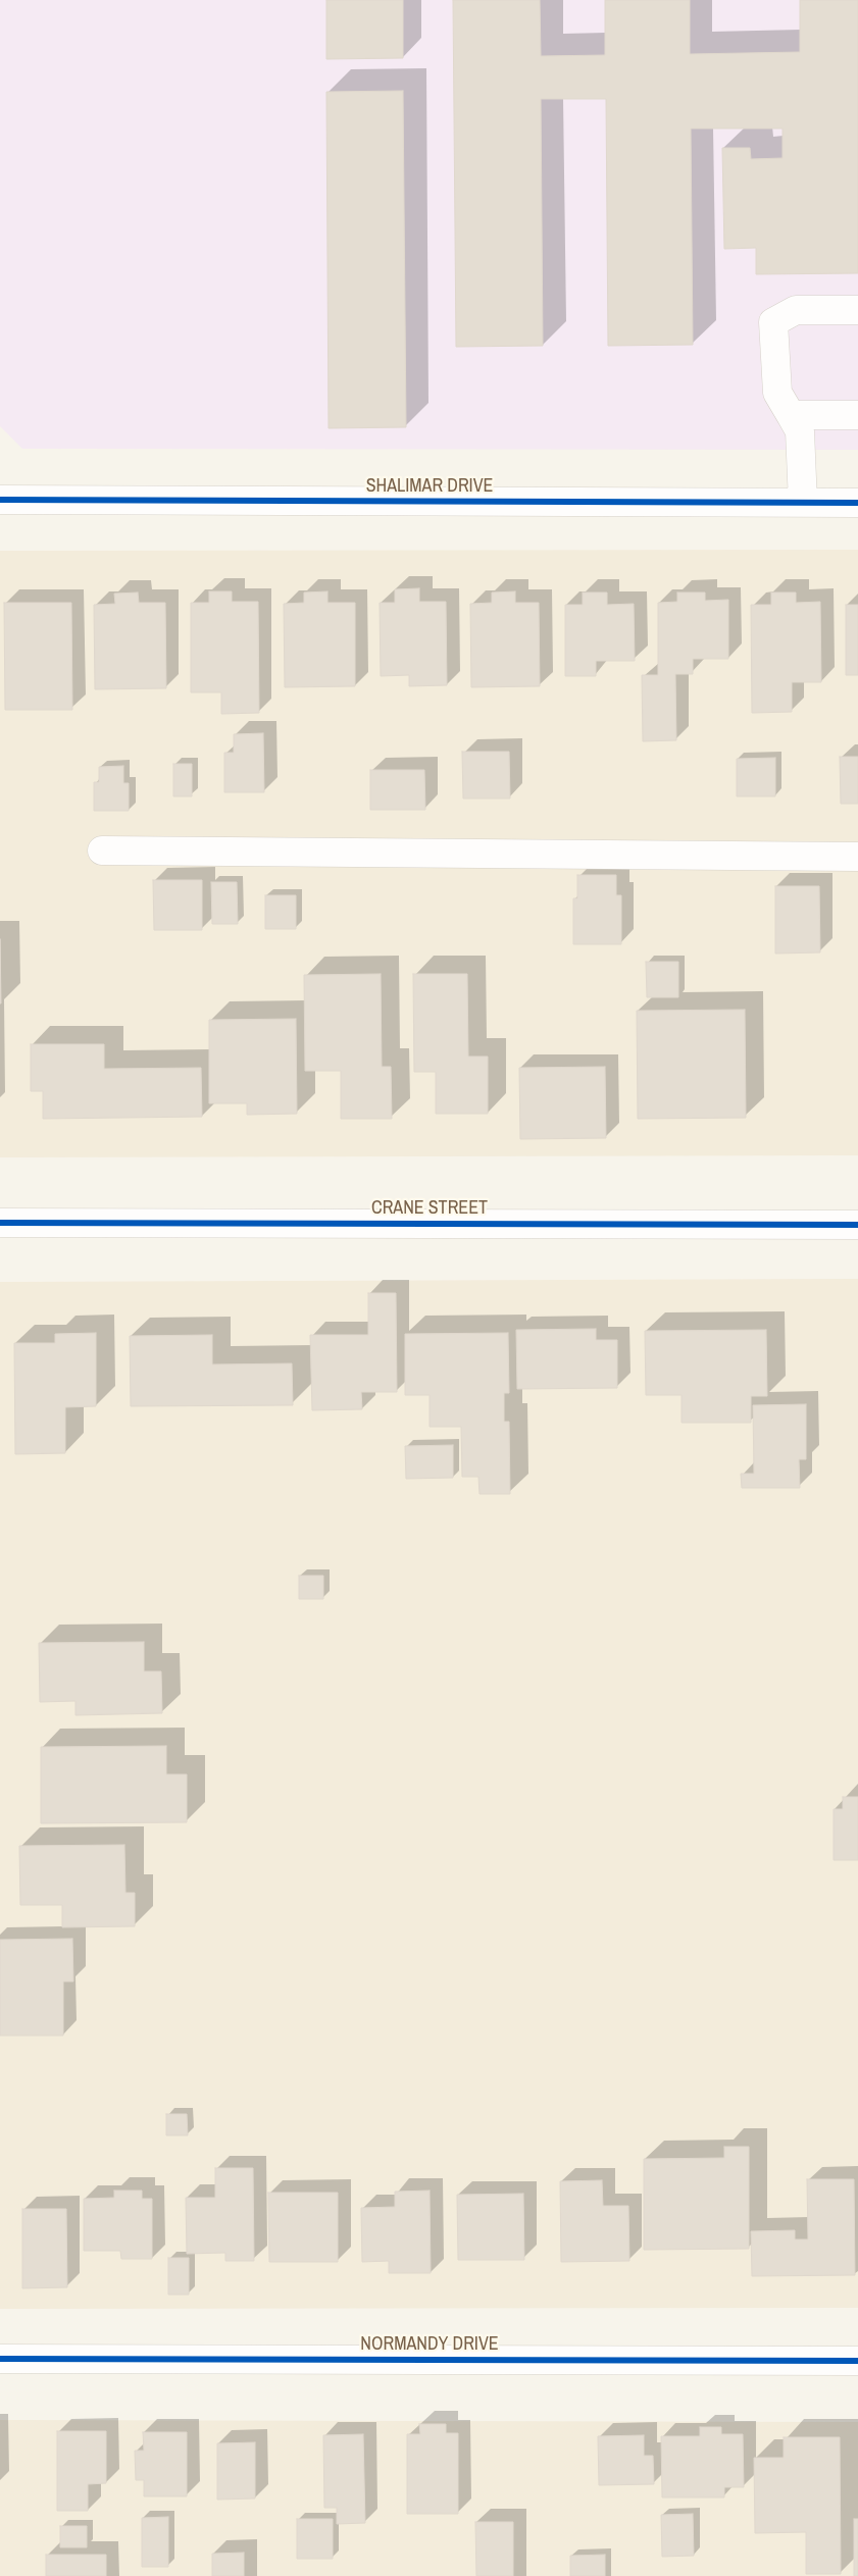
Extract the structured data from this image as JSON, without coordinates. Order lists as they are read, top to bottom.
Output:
{
  "streets": {
    "street": ["SHALIMAR DRIVE", "CRANE STREET", "NORMANDY DRIVE"]
  }
}
